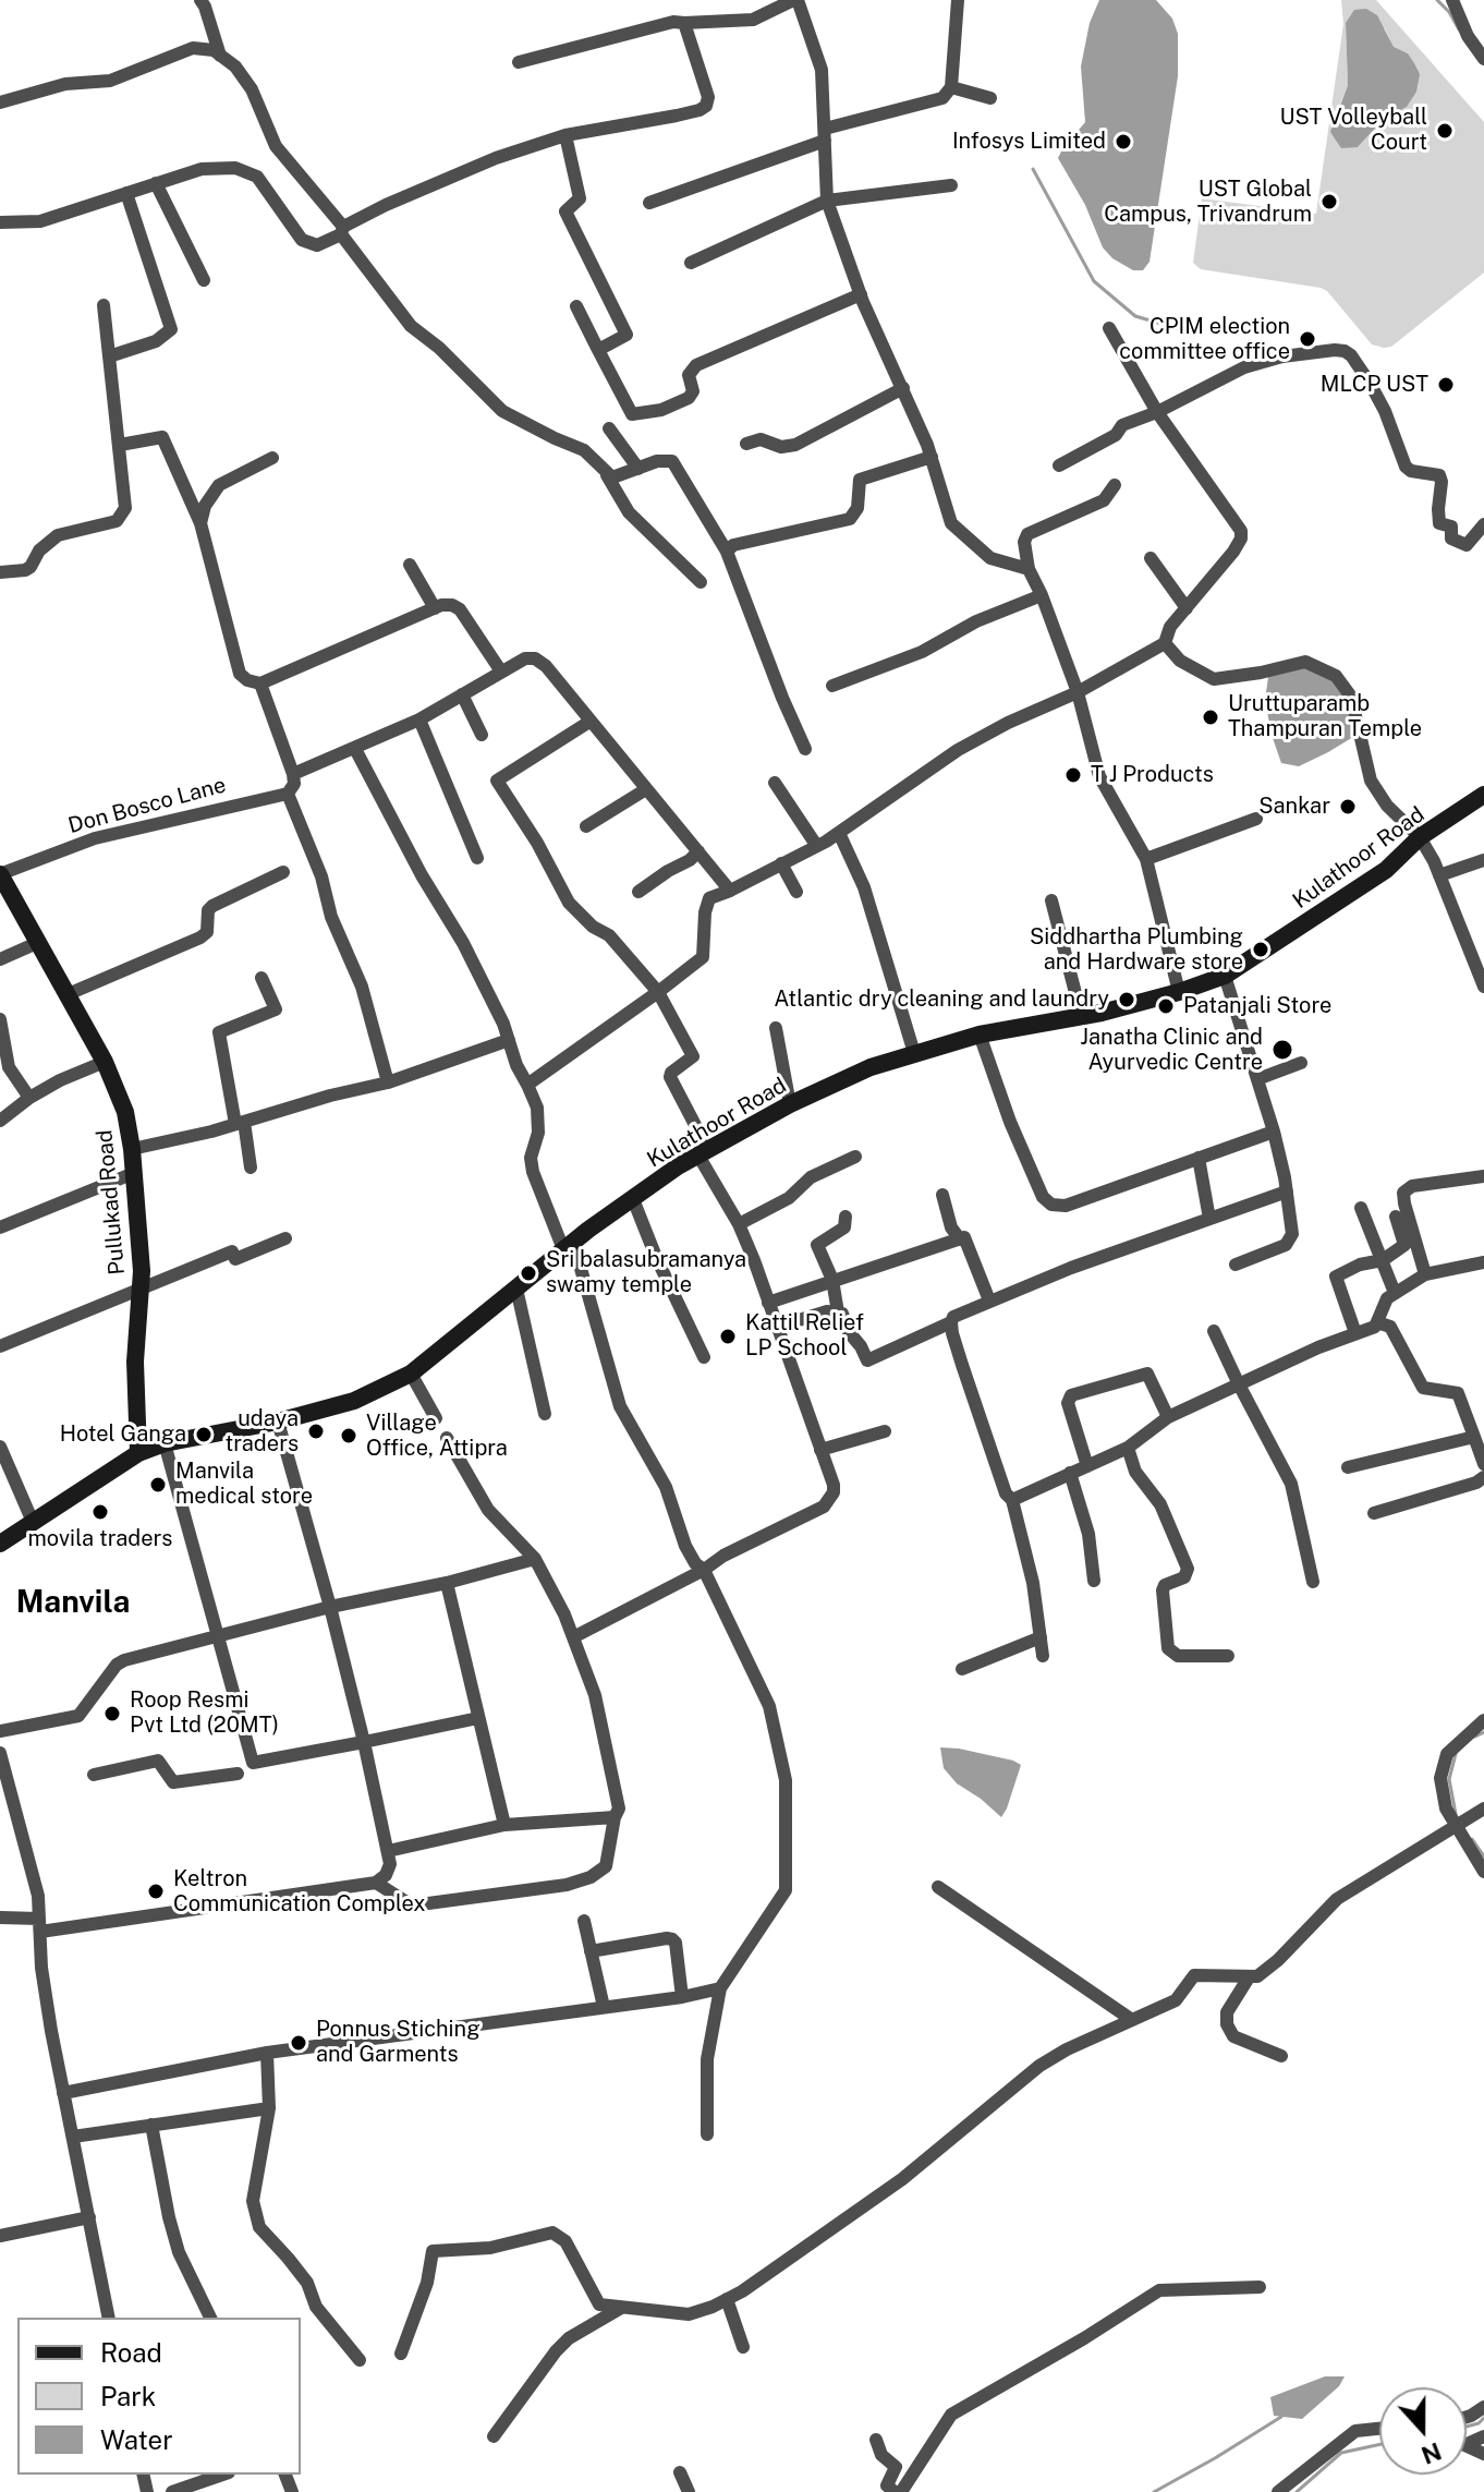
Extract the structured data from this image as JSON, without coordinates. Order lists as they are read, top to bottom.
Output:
{
  "streets": {
    "main road": ["Kulathoor Road", "Pullukad Road"],
    "street": ["Don Bosco Lane"]
  },
  "crossings": [
    ["Don Bosco Lane", "Pullukad Road"],
    ["Kulathoor Road", "Pullukad Road"]
  ],
  "districts": ["Manvila"],
  "places": [
    "UST Volleyball Court",
    "Infosys Limited",
    "UST Global Campus, Trivandrum",
    "CPIM election committee office",
    "MLCP UST",
    "Uruttuparamb Thampuran Temple",
    "T J Products",
    "Sankar",
    "Siddhartha Plumbing and Hardware store",
    "Atlantic dry cleaning and laundry",
    "Patanjali Store",
    "Janatha Clinic and Ayurvedic Centre",
    "Sri balasubramanya swamy temple",
    "Kattil Relief LP School",
    "udaya traders",
    "Hotel Ganga",
    "Village Office, Attipra",
    "Manvila medical store",
    "movila traders",
    "Roop Resmi Pvt Ltd (20MT)",
    "Keltron Communication Complex",
    "Ponnus Stiching and Garments"
  ],
  "legend": ["Road", "Park", "Water"],
  "north": "bottom"
}
